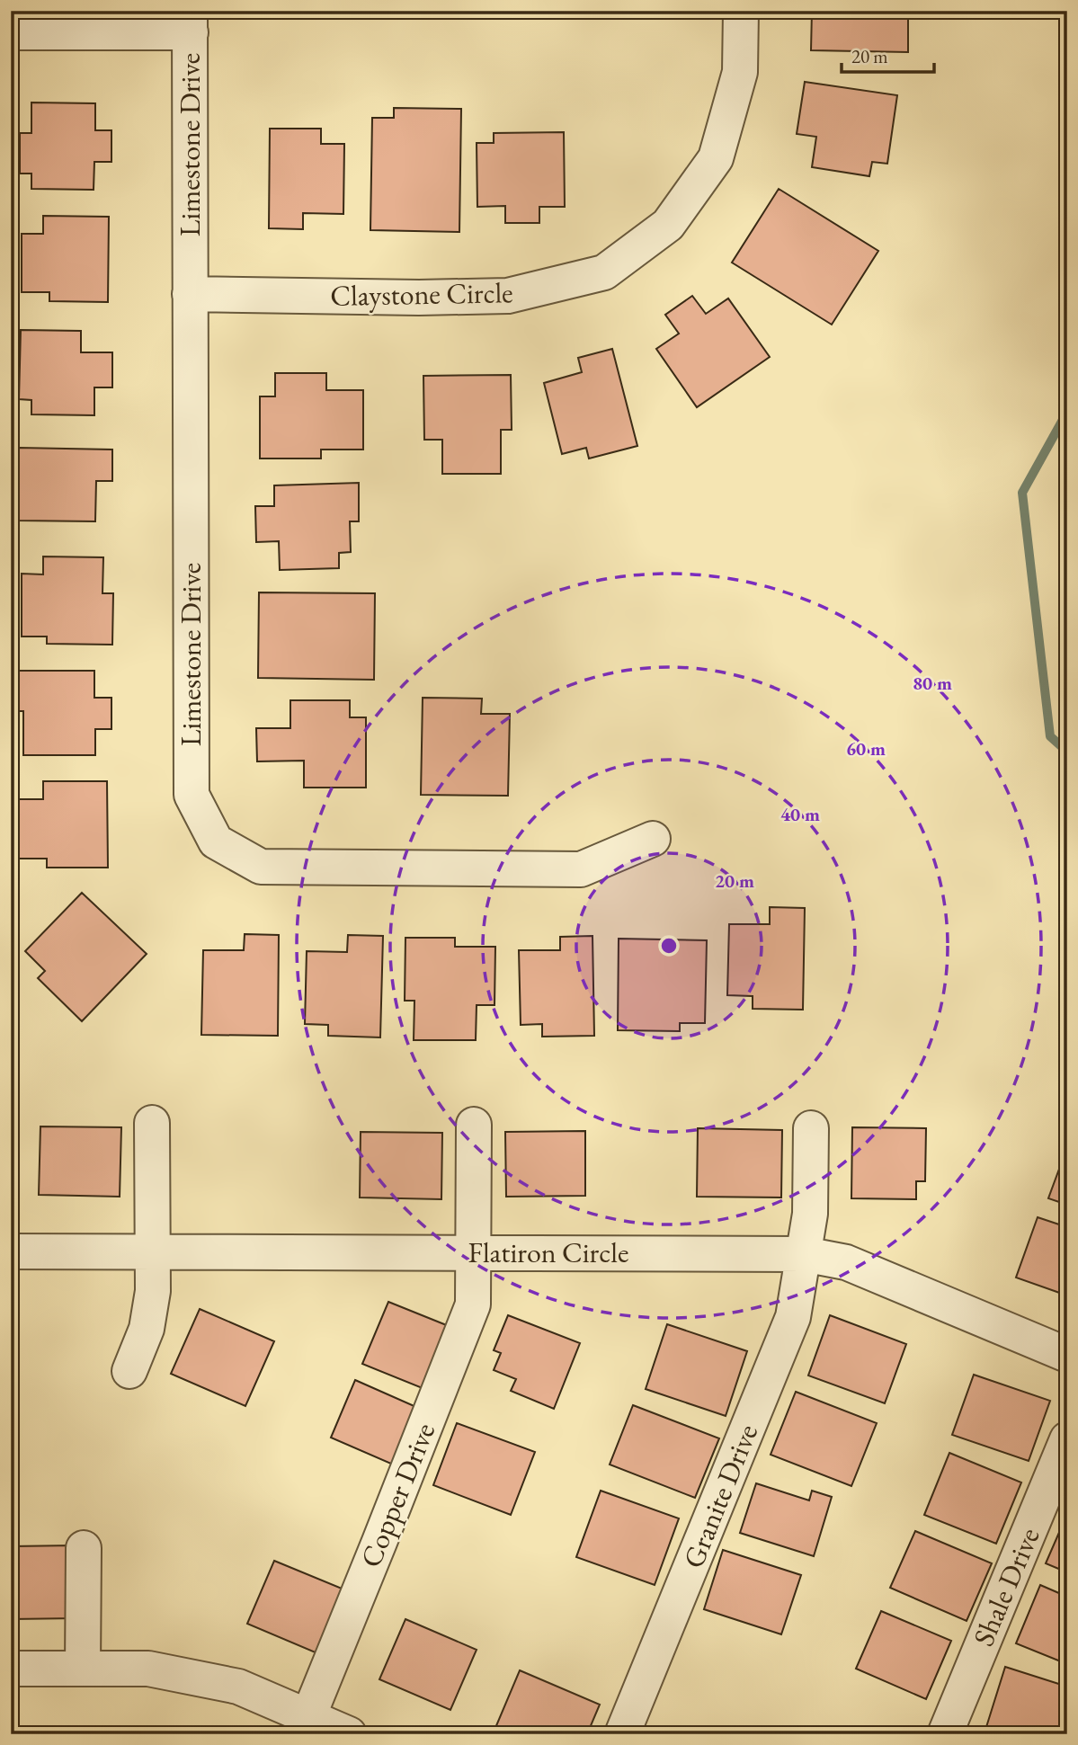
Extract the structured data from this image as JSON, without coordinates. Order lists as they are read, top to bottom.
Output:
{
  "streets": {
    "street": [
      "Limestone Drive",
      "Claystone Circle",
      "Flatiron Circle",
      "Copper Drive",
      "Granite Drive",
      "Shale Drive"
    ]
  },
  "crossings": [
    ["Limestone Drive", "Claystone Circle"],
    ["Flatiron Circle", "Copper Drive"],
    ["Flatiron Circle", "Granite Drive"]
  ],
  "scale_bar": "20 m",
  "rings": [
    "80 m",
    "60 m",
    "40 m",
    "20 m"
  ]
}
